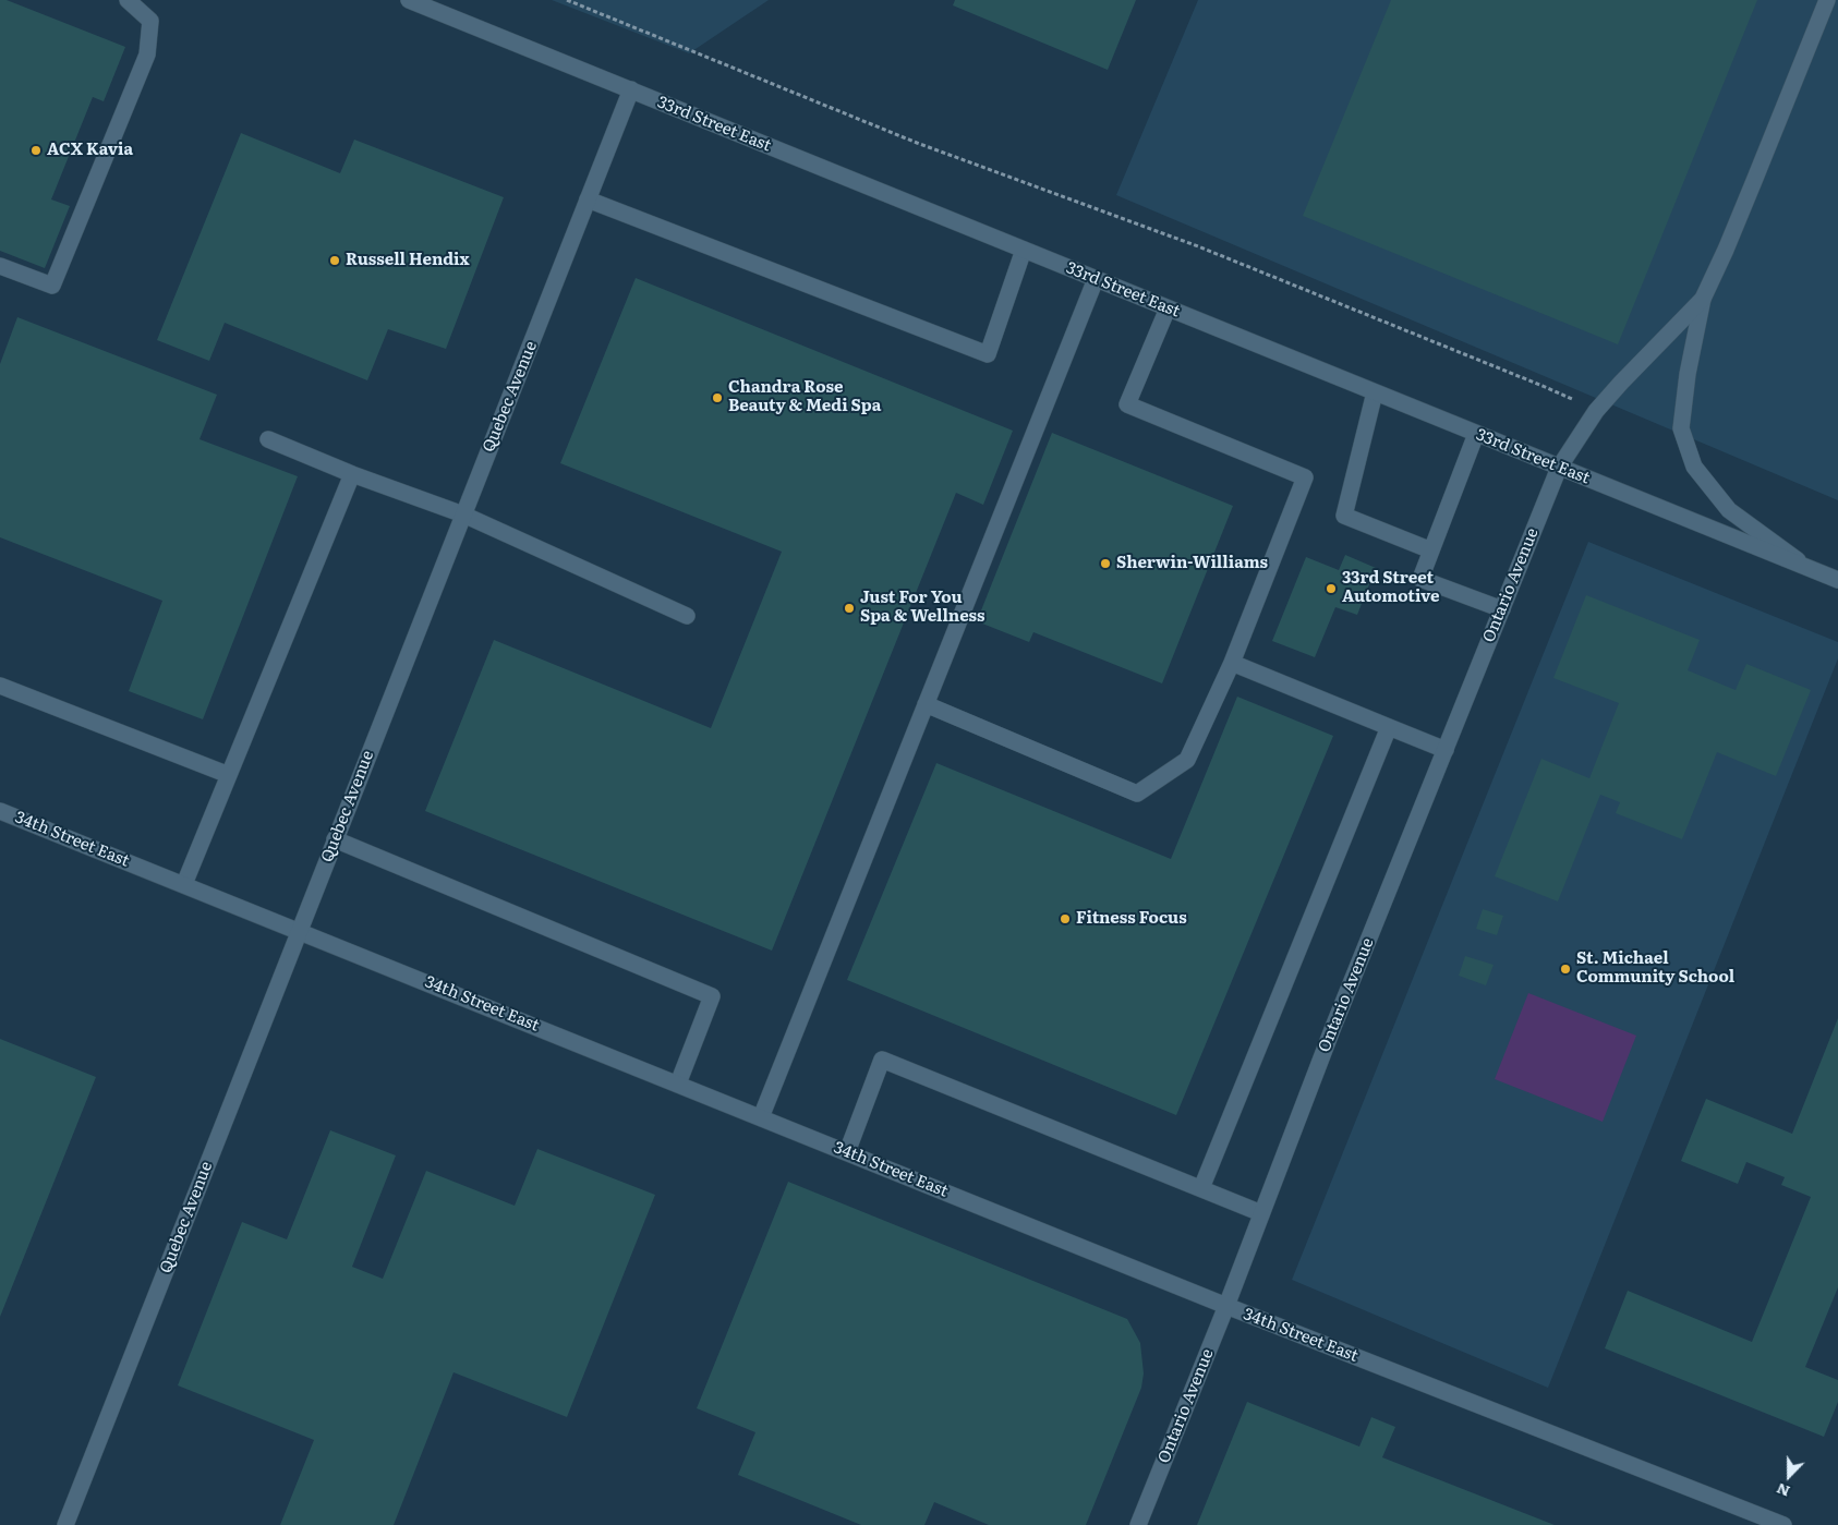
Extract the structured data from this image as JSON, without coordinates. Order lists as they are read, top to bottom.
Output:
{
  "streets": {
    "street": [
      "33rd Street East",
      "Quebec Avenue",
      "Ontario Avenue",
      "34th Street East"
    ]
  },
  "crossings": [
    ["33rd Street East", "Quebec Avenue"],
    ["33rd Street East", "Ontario Avenue"],
    ["Quebec Avenue", "34th Street East"],
    ["Ontario Avenue", "34th Street East"]
  ],
  "places": [
    "ACX Kavia",
    "Russell Hendix",
    "Chandra Rose Beauty & Medi Spa",
    "Sherwin-Williams",
    "33rd Street Automotive",
    "Just For You Spa & Wellness",
    "Fitness Focus",
    "St. Michael Community School"
  ],
  "north": "bottom"
}
